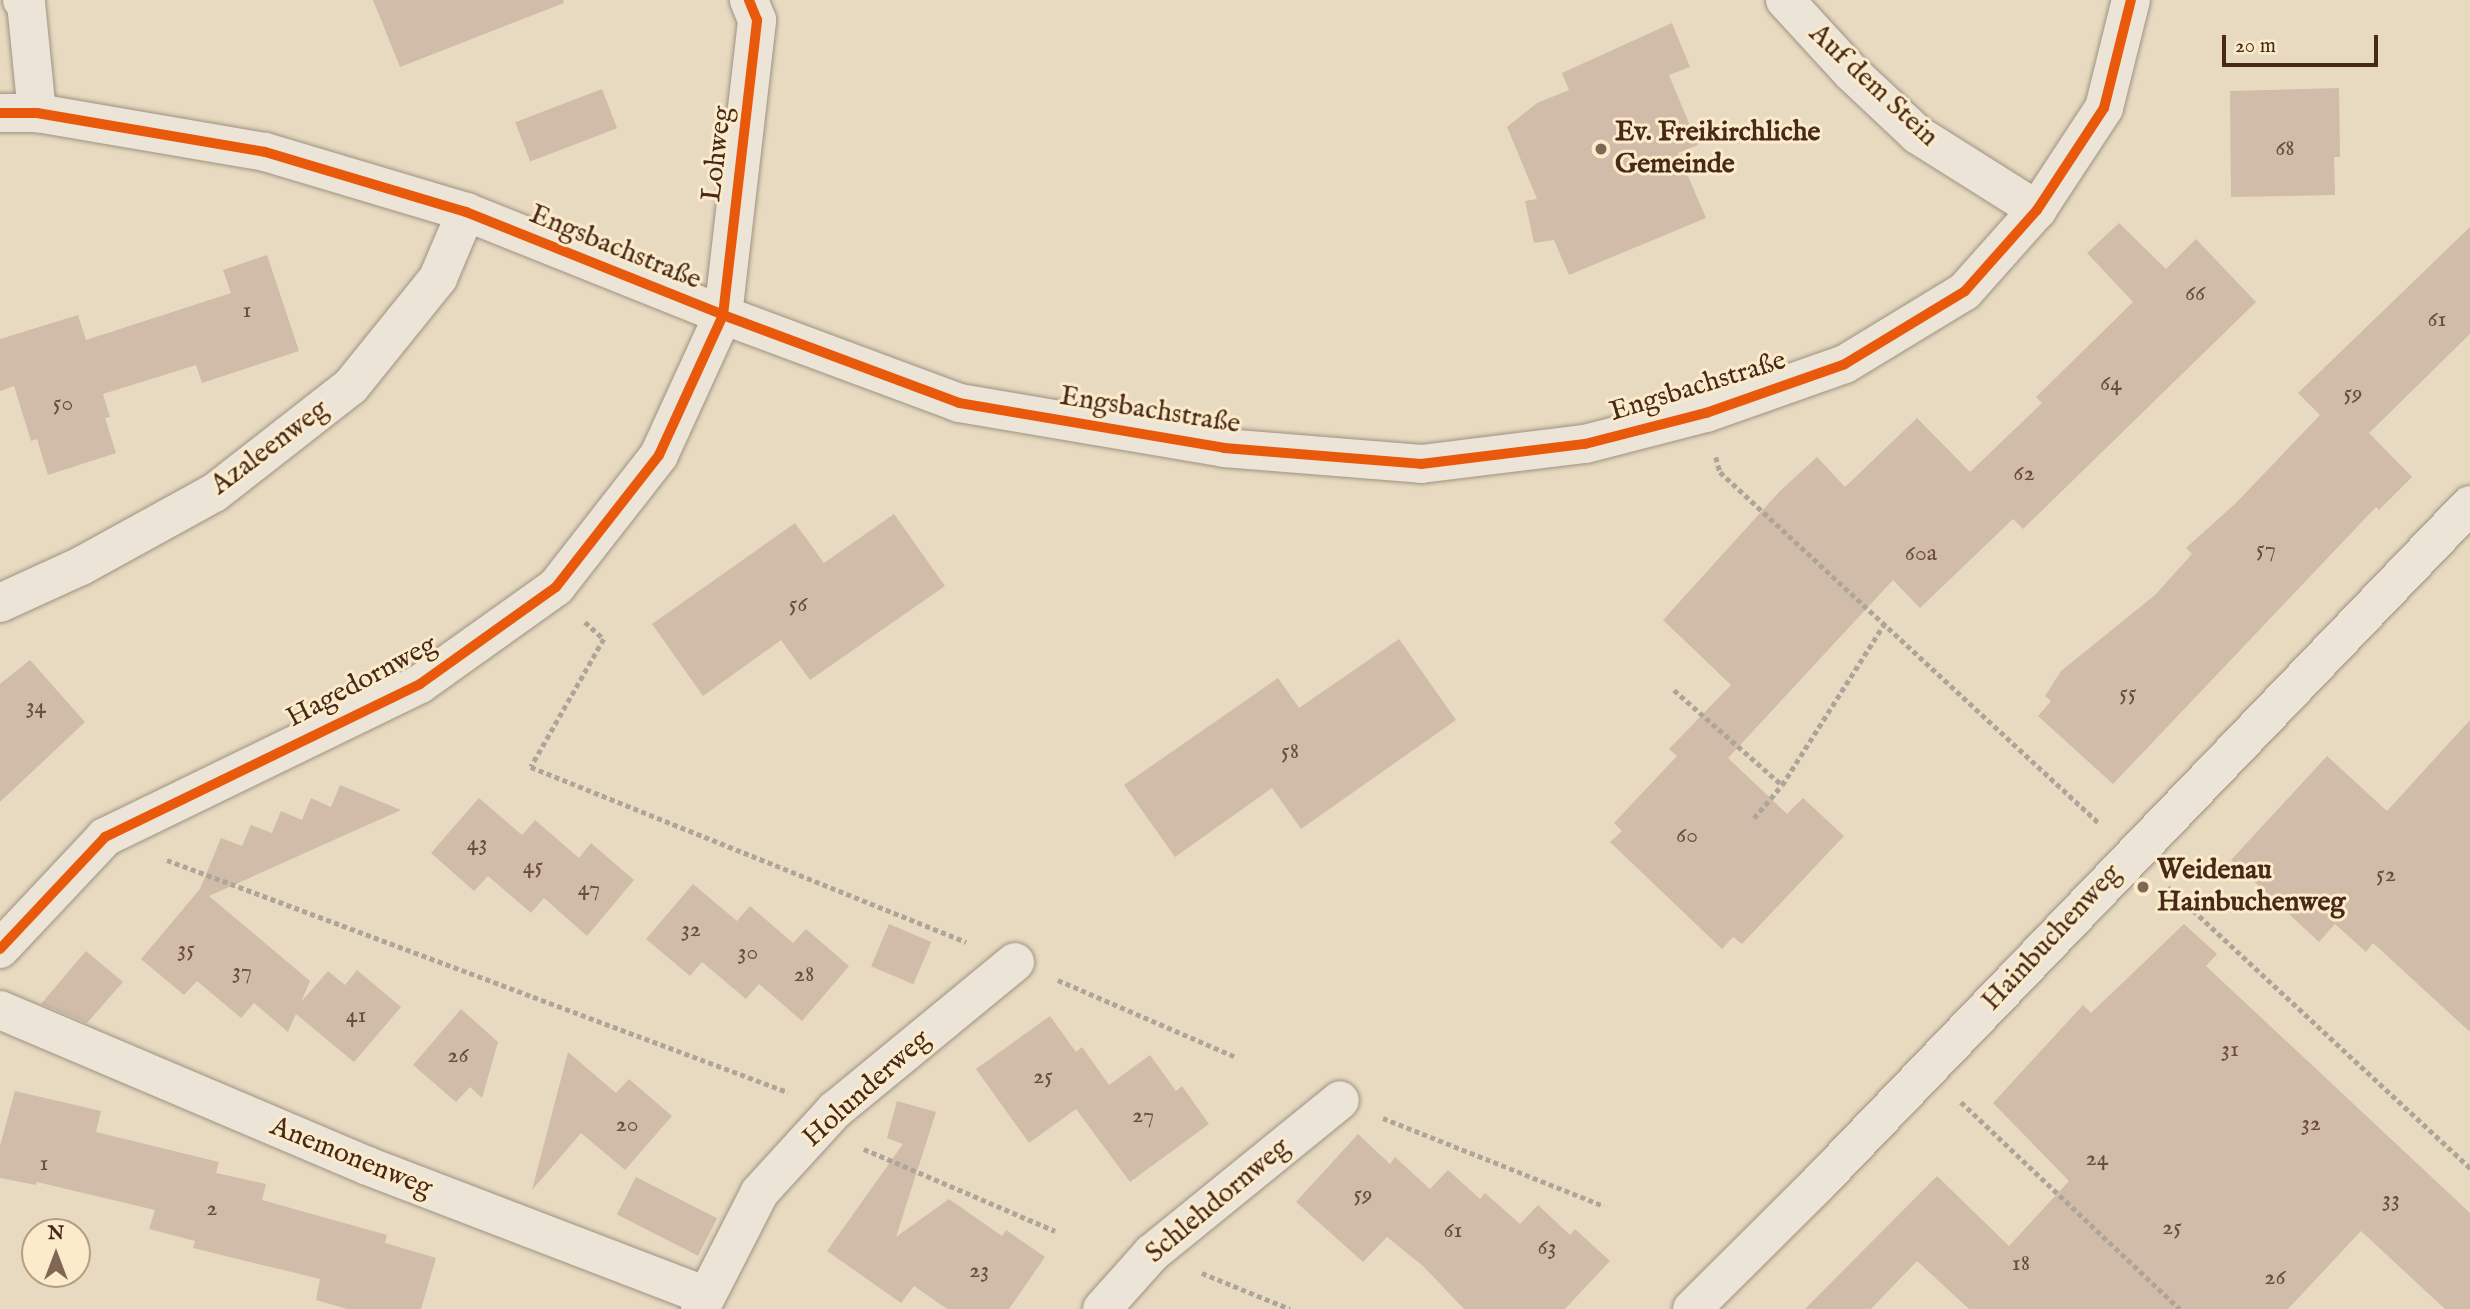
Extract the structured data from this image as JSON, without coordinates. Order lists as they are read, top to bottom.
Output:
{
  "streets": {
    "street": [
      "Auf dem Stein",
      "Lohweg",
      "Engsbachstraße",
      "Azaleenweg",
      "Hagedornweg",
      "Hainbuchenweg",
      "Holunderweg",
      "Anemonenweg",
      "Schlehdornweg"
    ]
  },
  "crossings": [
    ["Auf dem Stein", "Engsbachstraße"],
    ["Lohweg", "Engsbachstraße"],
    ["Lohweg", "Hagedornweg"],
    ["Engsbachstraße", "Azaleenweg"],
    ["Engsbachstraße", "Hagedornweg"],
    ["Holunderweg", "Anemonenweg"]
  ],
  "places": ["Ev. Freikirchliche Gemeinde", "Weidenau Hainbuchenweg"],
  "house_numbers": [
    "68",
    "66",
    "1",
    "61",
    "64",
    "59",
    "50",
    "62",
    "57",
    "60a",
    "56",
    "55",
    "34",
    "58",
    "60",
    "43",
    "45",
    "52",
    "47",
    "32",
    "35",
    "30",
    "37",
    "28",
    "41",
    "31",
    "26",
    "25",
    "27",
    "32",
    "20",
    "24",
    "1",
    "59",
    "33",
    "2",
    "25",
    "61",
    "63",
    "18",
    "23",
    "26"
  ],
  "scale_bar": "20 m",
  "north": "top"
}
